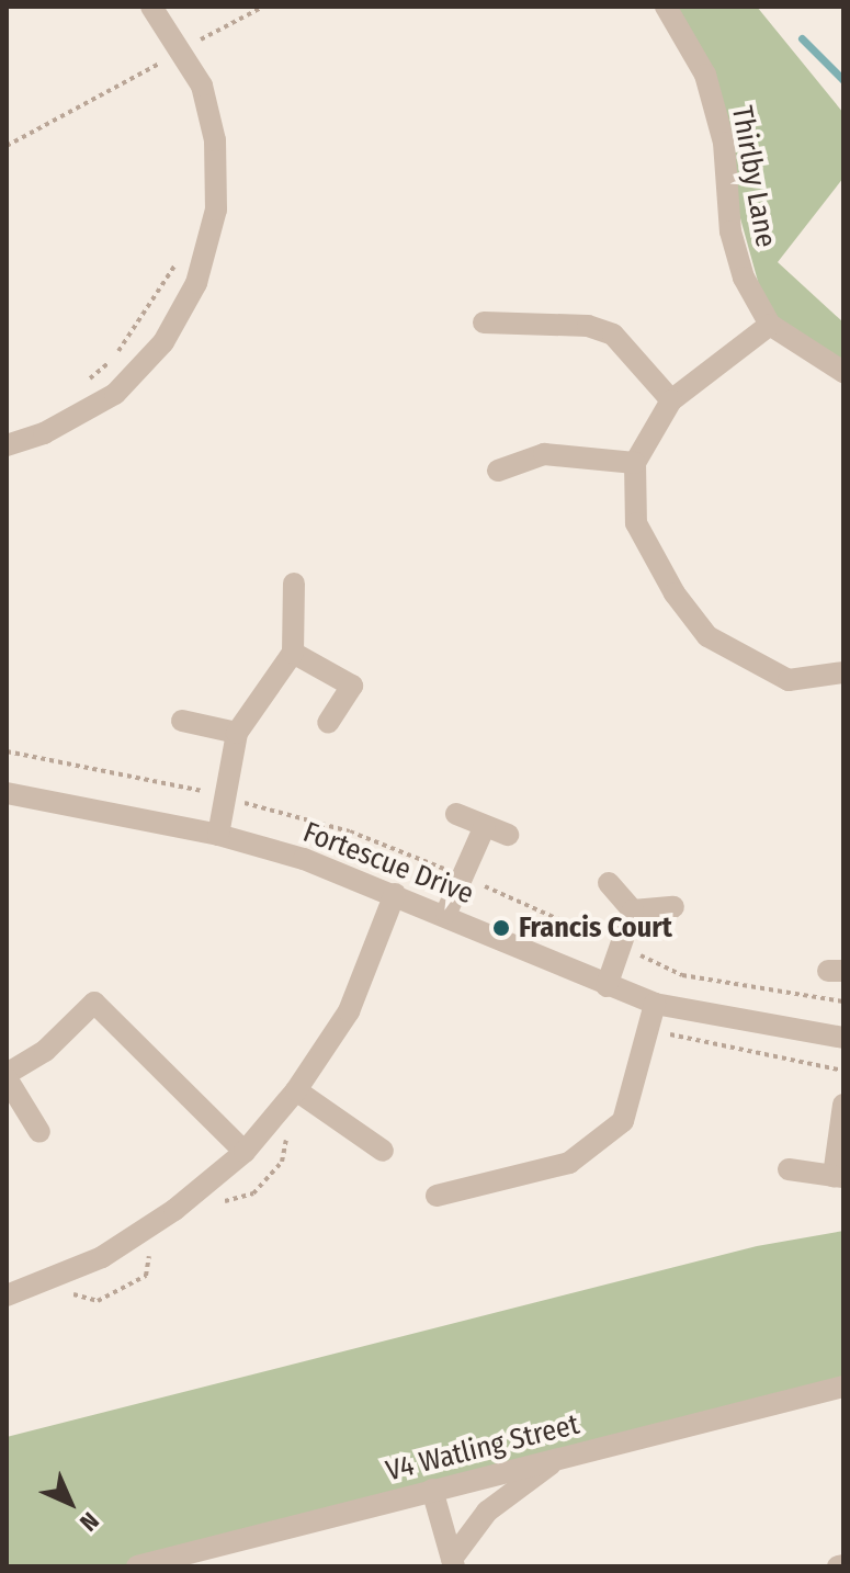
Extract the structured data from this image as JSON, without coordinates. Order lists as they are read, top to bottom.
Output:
{
  "streets": {
    "street": ["Thirlby Lane", "Fortescue Drive", "V4 Watling Street"]
  },
  "places": ["Francis Court"],
  "north": "bottom right"
}
